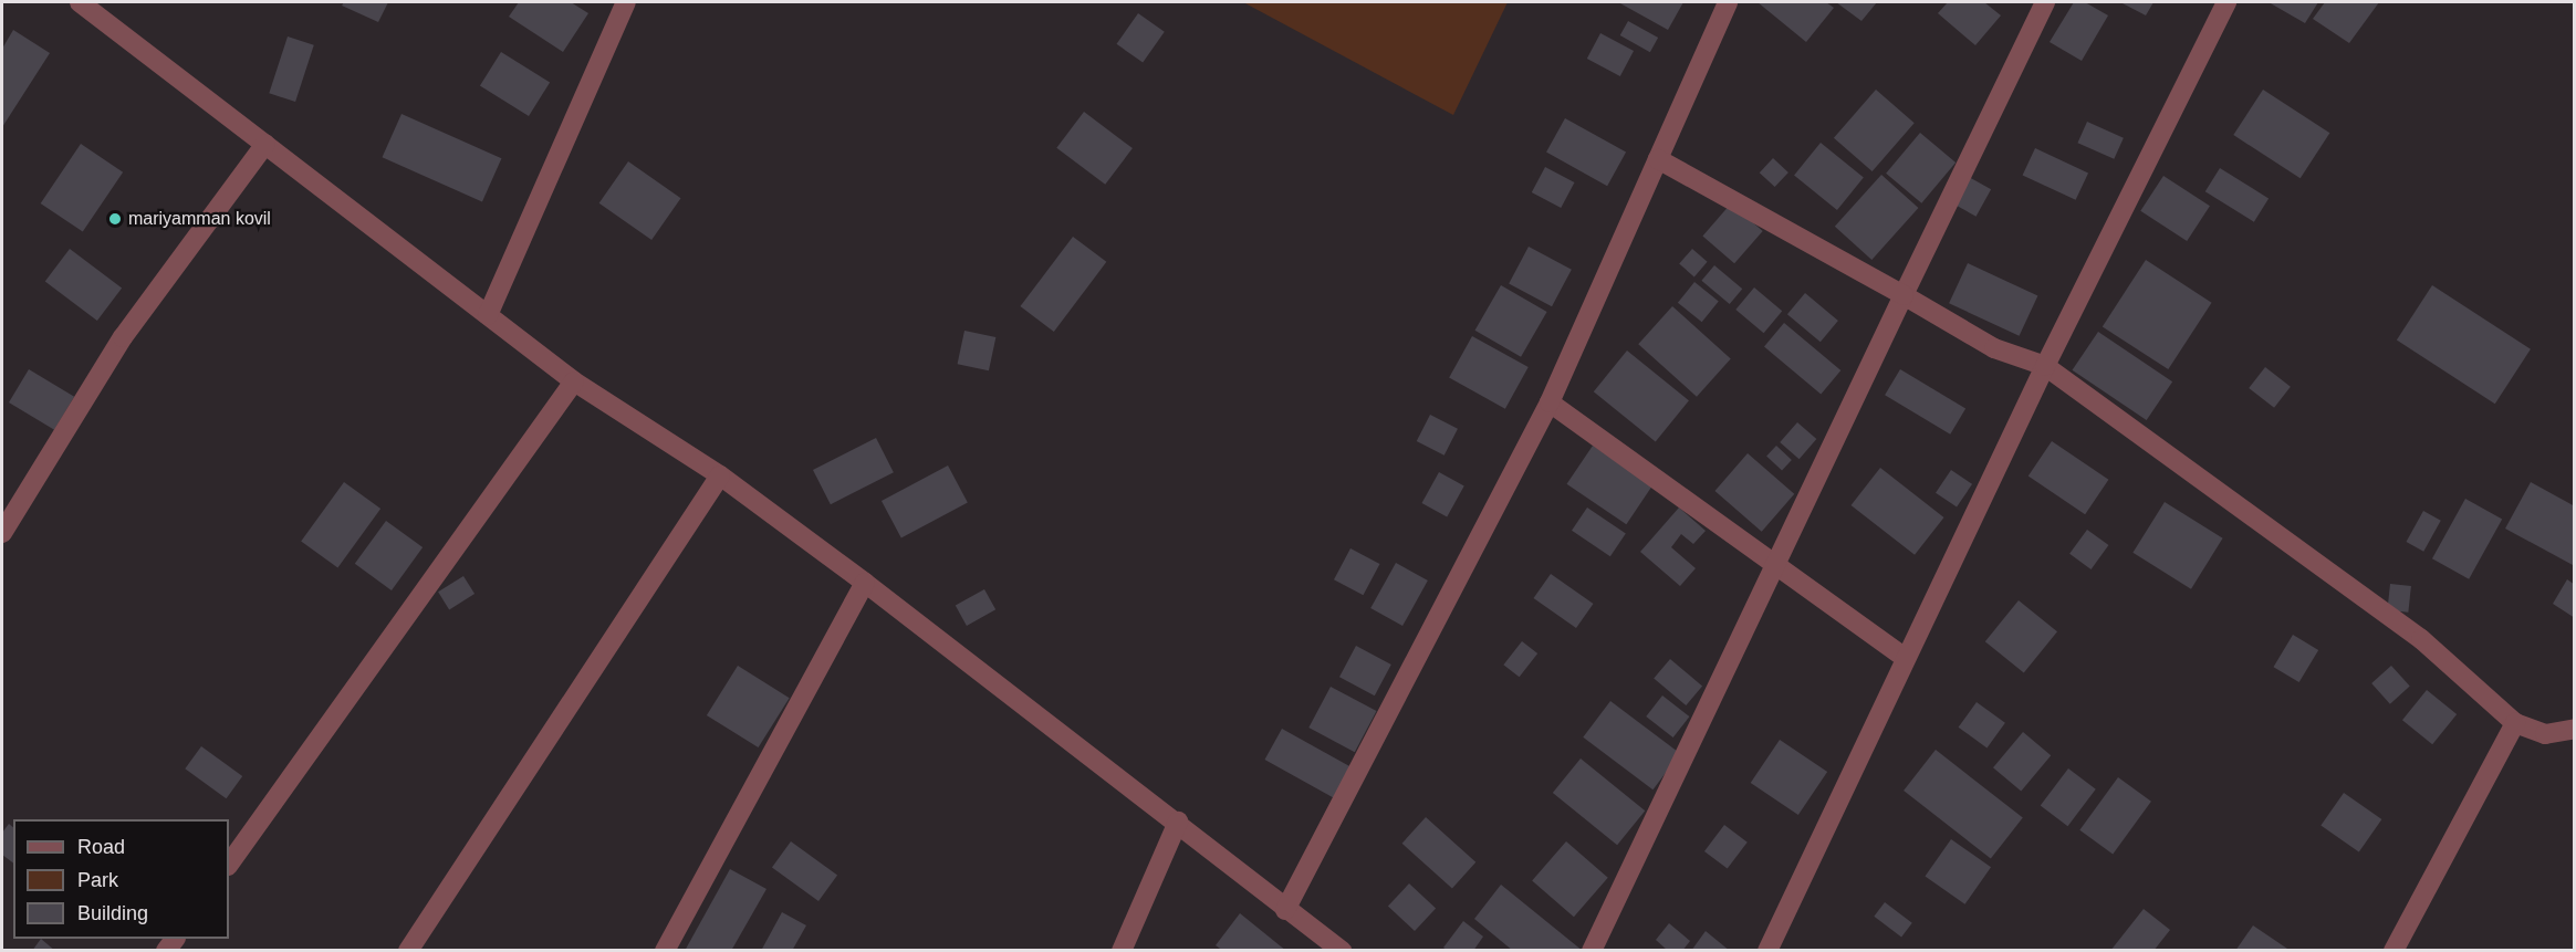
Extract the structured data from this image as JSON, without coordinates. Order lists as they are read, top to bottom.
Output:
{
  "places": ["mariyamman kovil"],
  "legend": ["Road", "Park", "Building"]
}
